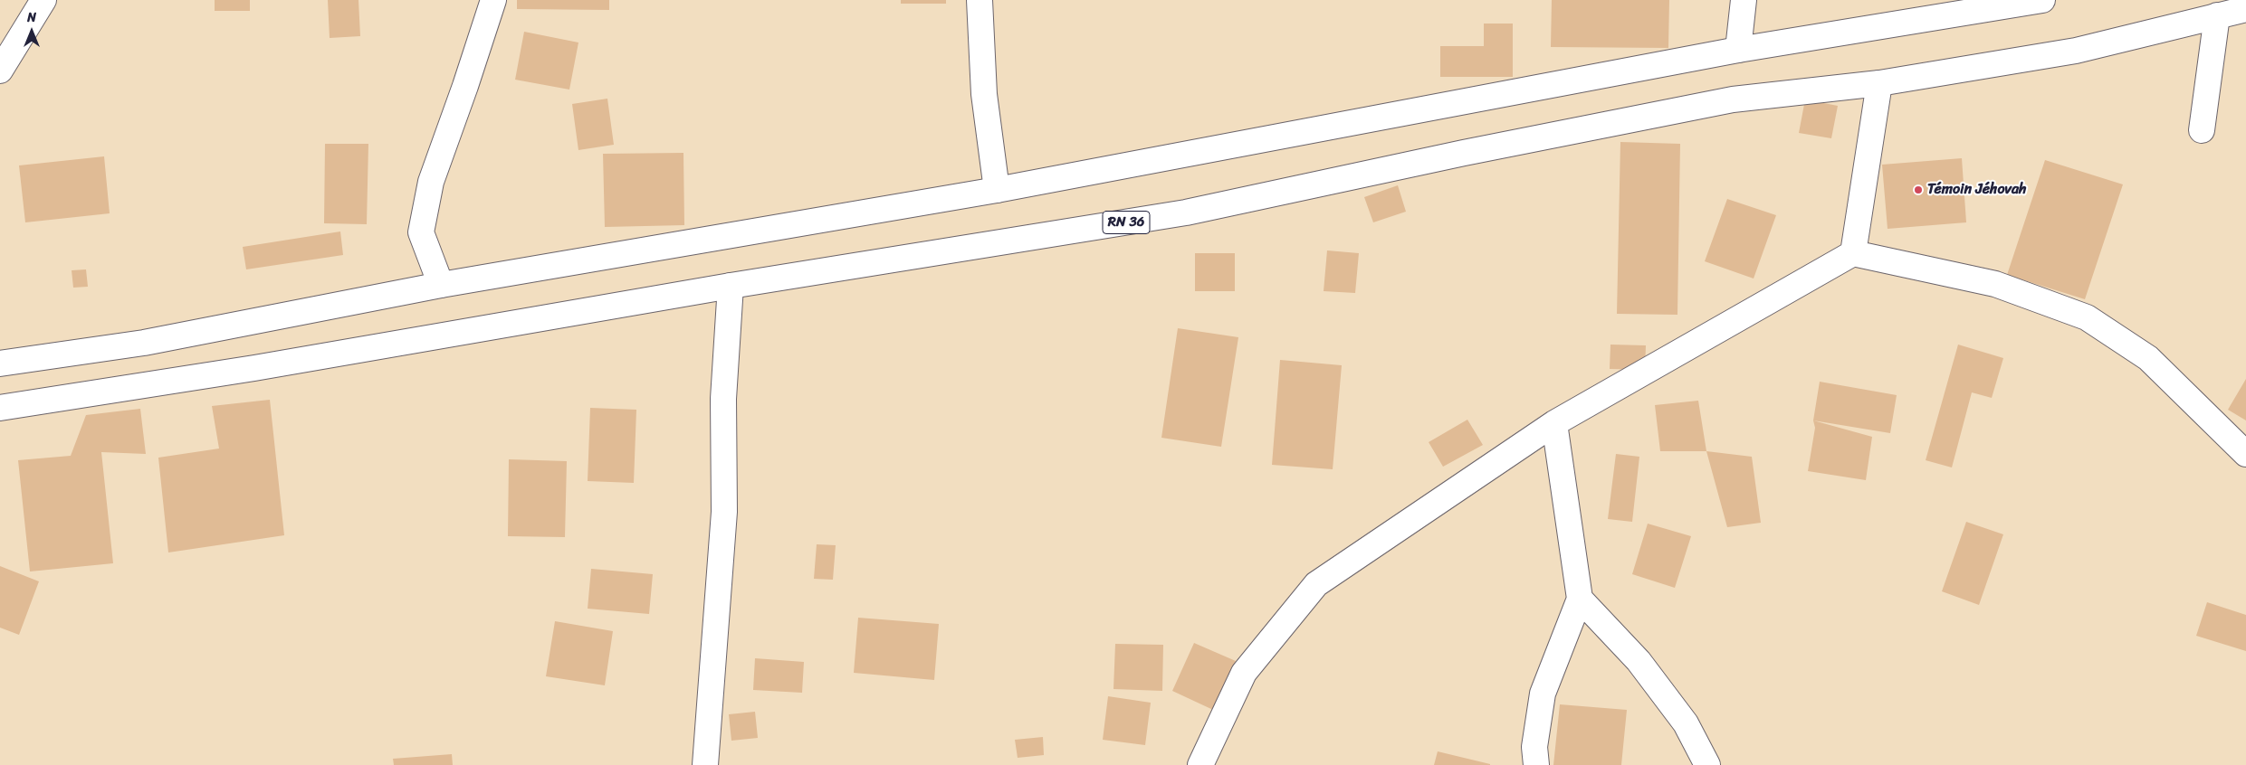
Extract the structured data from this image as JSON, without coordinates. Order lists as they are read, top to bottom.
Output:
{
  "streets": {
    "main road": ["RN 36"]
  },
  "places": ["Témoin Jéhovah"],
  "north": "top"
}
